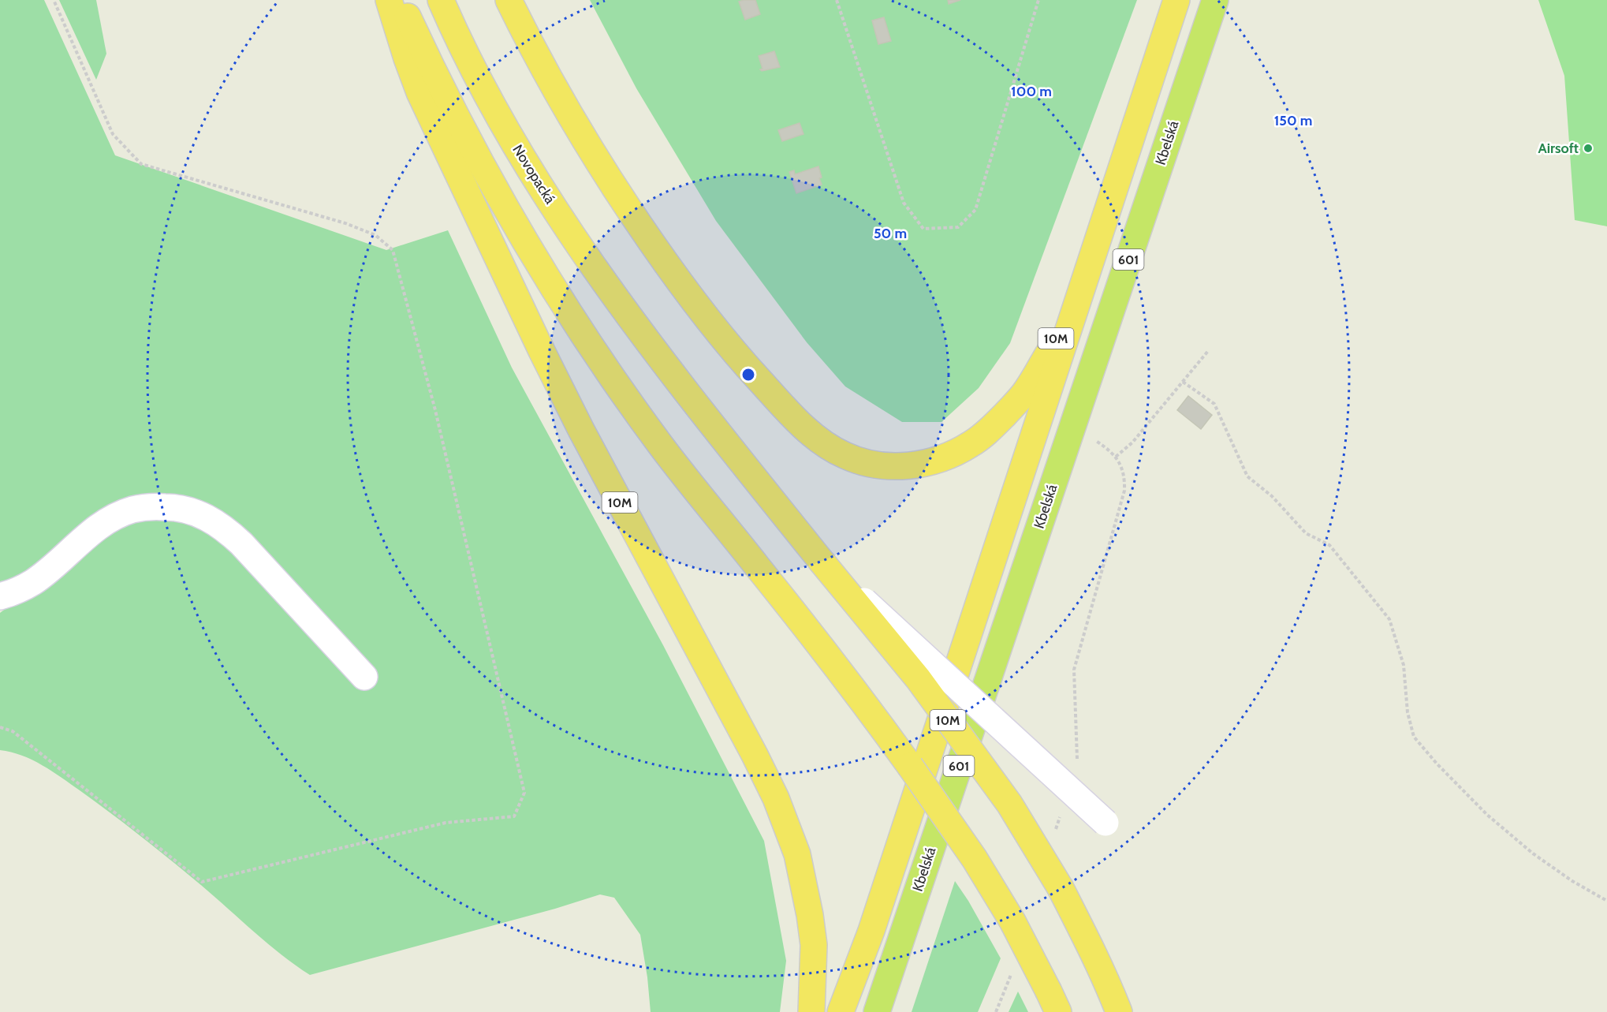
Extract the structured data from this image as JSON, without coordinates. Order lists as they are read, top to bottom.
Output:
{
  "streets": {
    "highway": ["Novopacká", "601", "10M"],
    "main road": ["Kbelská"]
  },
  "crossings": [
    ["Novopacká", "10M"],
    ["601", "10M"]
  ],
  "places": ["Airsoft"],
  "rings": ["100 m", "150 m", "50 m"]
}
